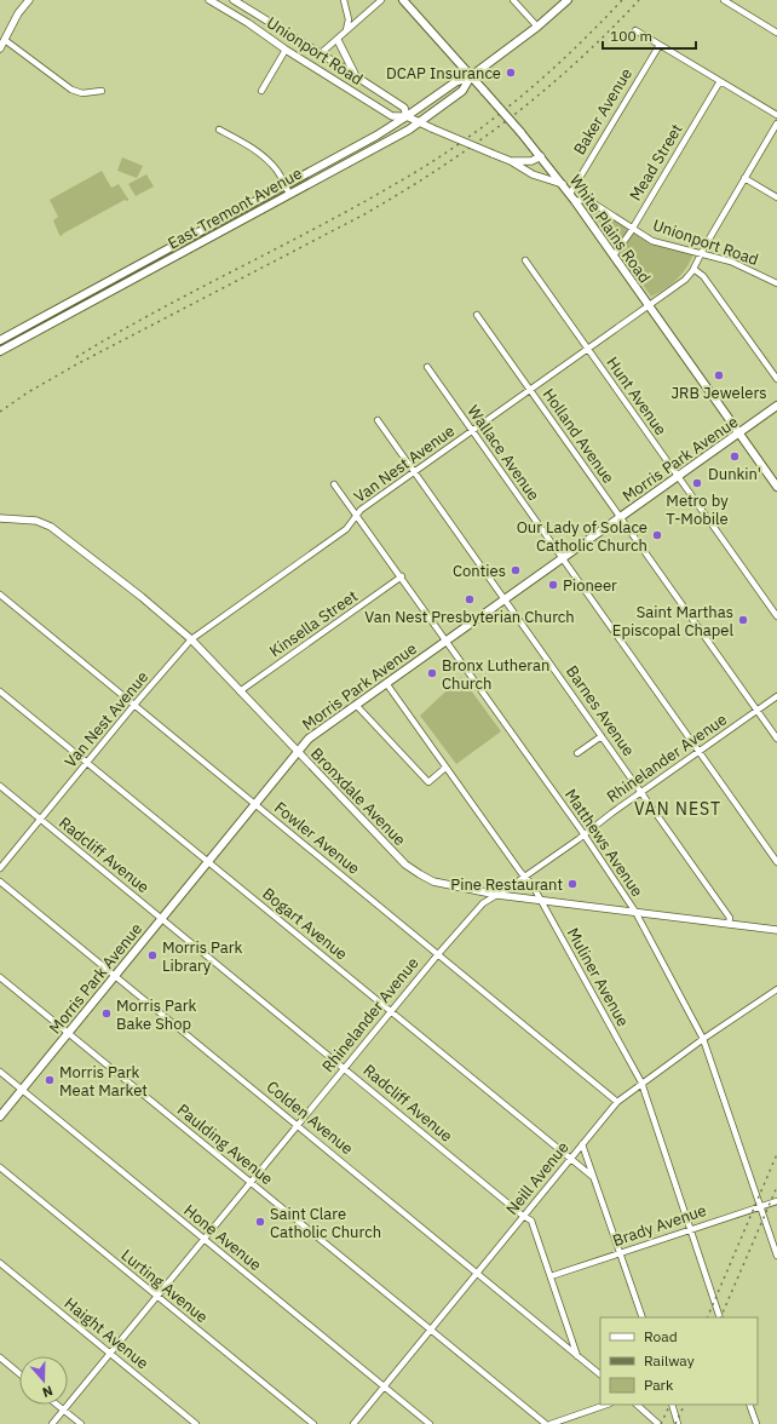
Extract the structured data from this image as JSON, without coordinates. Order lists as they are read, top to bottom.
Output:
{
  "streets": {
    "main road": ["East Tremont Avenue", "White Plains Road", "Morris Park Avenue"],
    "street": [
      "Unionport Road",
      "Baker Avenue",
      "Mead Street",
      "Hunt Avenue",
      "Holland Avenue",
      "Wallace Avenue",
      "Van Nest Avenue",
      "Kinsella Street",
      "Barnes Avenue",
      "Rhinelander Avenue",
      "Bronxdale Avenue",
      "Fowler Avenue",
      "Matthews Avenue",
      "Radcliff Avenue",
      "Bogart Avenue",
      "Muliner Avenue",
      "Colden Avenue",
      "Paulding Avenue",
      "Neill Avenue",
      "Brady Avenue",
      "Hone Avenue",
      "Lurting Avenue",
      "Haight Avenue"
    ]
  },
  "crossings": [
    ["Unionport Road", "Mead Street"],
    ["Unionport Road", "East Tremont Avenue"],
    ["Unionport Road", "White Plains Road"],
    ["Unionport Road", "Van Nest Avenue"],
    ["Baker Avenue", "White Plains Road"],
    ["Mead Street", "White Plains Road"],
    ["East Tremont Avenue", "White Plains Road"],
    ["White Plains Road", "Morris Park Avenue"],
    ["White Plains Road", "Van Nest Avenue"],
    ["Hunt Avenue", "Morris Park Avenue"],
    ["Hunt Avenue", "Van Nest Avenue"],
    ["Holland Avenue", "Morris Park Avenue"],
    ["Holland Avenue", "Van Nest Avenue"],
    ["Holland Avenue", "Rhinelander Avenue"],
    ["Wallace Avenue", "Morris Park Avenue"],
    ["Wallace Avenue", "Van Nest Avenue"],
    ["Wallace Avenue", "Rhinelander Avenue"],
    ["Morris Park Avenue", "Barnes Avenue"],
    ["Morris Park Avenue", "Bronxdale Avenue"],
    ["Morris Park Avenue", "Fowler Avenue"],
    ["Morris Park Avenue", "Matthews Avenue"],
    ["Morris Park Avenue", "Radcliff Avenue"],
    ["Morris Park Avenue", "Bogart Avenue"],
    ["Morris Park Avenue", "Muliner Avenue"],
    ["Morris Park Avenue", "Colden Avenue"],
    ["Morris Park Avenue", "Paulding Avenue"],
    ["Morris Park Avenue", "Hone Avenue"],
    ["Van Nest Avenue", "Barnes Avenue"],
    ["Van Nest Avenue", "Bronxdale Avenue"],
    ["Van Nest Avenue", "Fowler Avenue"],
    ["Van Nest Avenue", "Matthews Avenue"],
    ["Van Nest Avenue", "Radcliff Avenue"],
    ["Van Nest Avenue", "Bogart Avenue"],
    ["Kinsella Street", "Bronxdale Avenue"],
    ["Kinsella Street", "Matthews Avenue"],
    ["Barnes Avenue", "Rhinelander Avenue"],
    ["Barnes Avenue", "Bronxdale Avenue"],
    ["Rhinelander Avenue", "Bronxdale Avenue"],
    ["Rhinelander Avenue", "Fowler Avenue"],
    ["Rhinelander Avenue", "Matthews Avenue"],
    ["Rhinelander Avenue", "Radcliff Avenue"],
    ["Rhinelander Avenue", "Bogart Avenue"],
    ["Rhinelander Avenue", "Muliner Avenue"],
    ["Rhinelander Avenue", "Colden Avenue"],
    ["Rhinelander Avenue", "Paulding Avenue"],
    ["Rhinelander Avenue", "Hone Avenue"],
    ["Rhinelander Avenue", "Lurting Avenue"],
    ["Rhinelander Avenue", "Haight Avenue"],
    ["Bronxdale Avenue", "Matthews Avenue"],
    ["Bronxdale Avenue", "Muliner Avenue"],
    ["Fowler Avenue", "Neill Avenue"],
    ["Matthews Avenue", "Neill Avenue"],
    ["Matthews Avenue", "Brady Avenue"],
    ["Radcliff Avenue", "Colden Avenue"],
    ["Radcliff Avenue", "Neill Avenue"],
    ["Radcliff Avenue", "Brady Avenue"],
    ["Bogart Avenue", "Neill Avenue"],
    ["Muliner Avenue", "Neill Avenue"],
    ["Muliner Avenue", "Brady Avenue"],
    ["Colden Avenue", "Neill Avenue"],
    ["Paulding Avenue", "Neill Avenue"],
    ["Neill Avenue", "Hone Avenue"]
  ],
  "districts": ["VAN NEST"],
  "places": [
    "DCAP Insurance",
    "JRB Jewelers",
    "Dunkin'",
    "Metro by T-Mobile",
    "Our Lady of Solace Catholic Church",
    "Conties",
    "Pioneer",
    "Van Nest Presbyterian Church",
    "Saint Marthas Episcopal Chapel",
    "Bronx Lutheran Church",
    "Pine Restaurant",
    "Morris Park Library",
    "Morris Park Bake Shop",
    "Morris Park Meat Market",
    "Saint Clare Catholic Church"
  ],
  "legend": ["Road", "Railway", "Park"],
  "scale_bar": "100 m",
  "north": "bottom"
}
